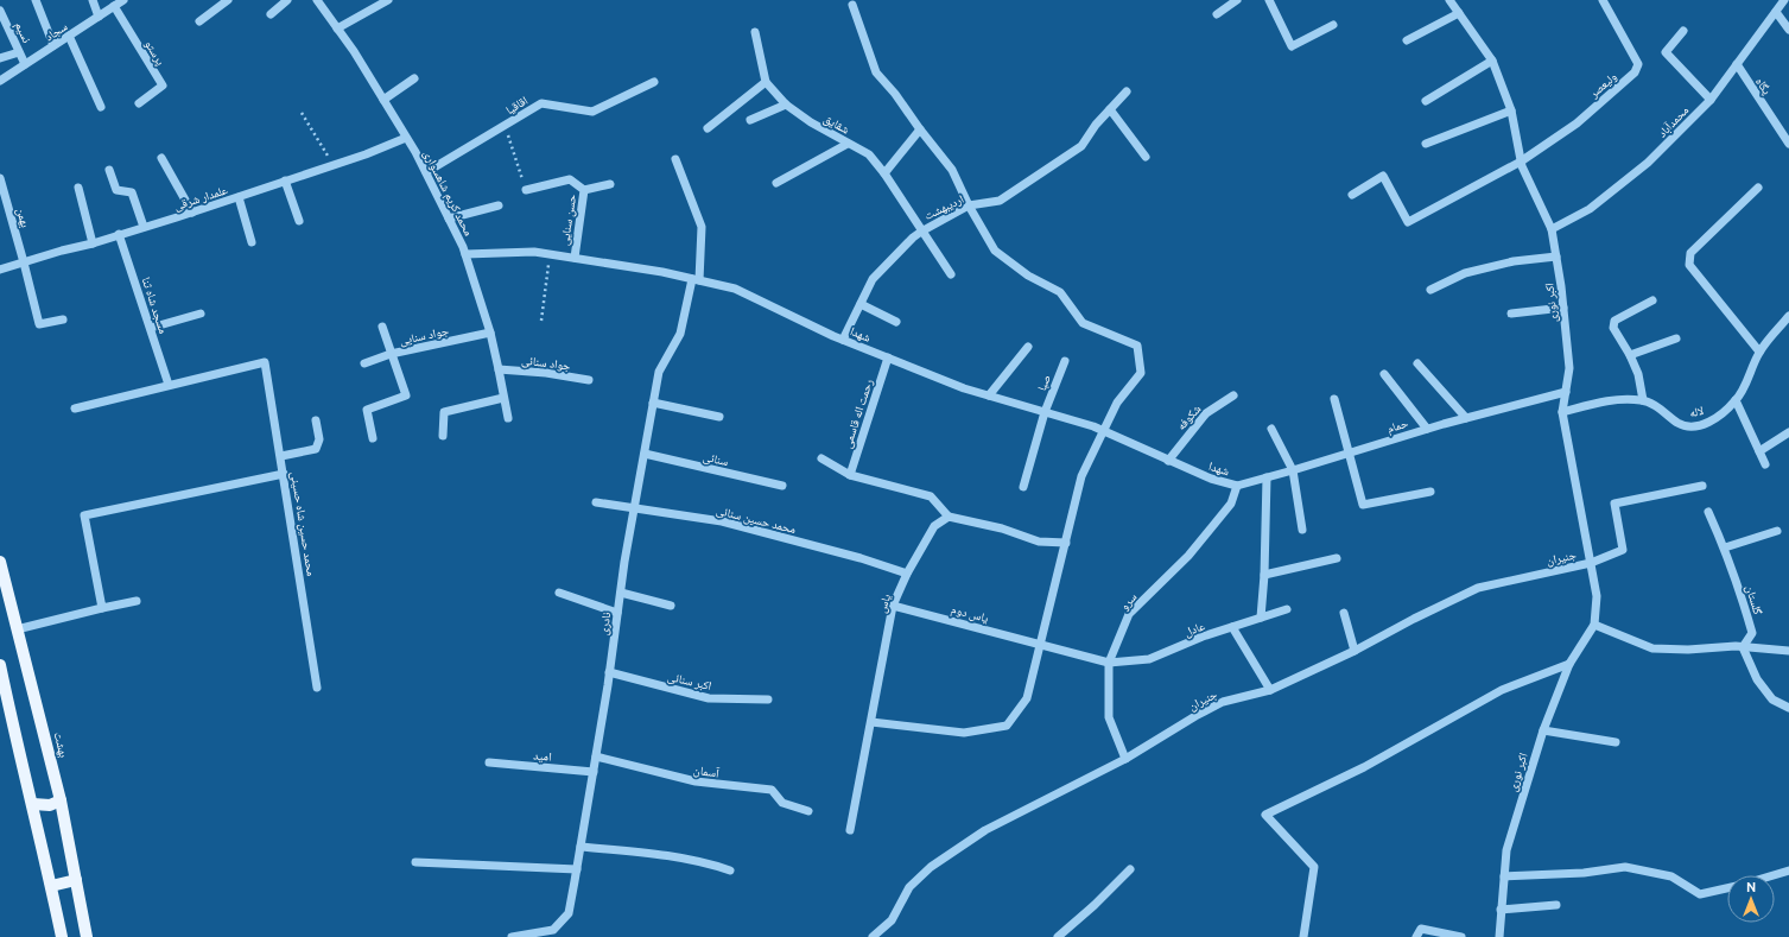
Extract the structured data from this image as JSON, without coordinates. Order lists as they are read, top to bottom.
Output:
{
  "streets": {
    "main road": ["بهشت"],
    "street": [
      "سجاد",
      "نسیم",
      "پرستو",
      "ولیعصر",
      "پگاه",
      "اقاقیا",
      "محمدآباد",
      "شقایق",
      "محمد کریم شاهسواری",
      "علمدار شرقی",
      "اردیبهشت",
      "بهمن",
      "حسن سنايی",
      "اکبر نوری",
      "مسجد شاه ثنا",
      "شهدا",
      "جواد سنایی",
      "جواد سنائی",
      "صبا",
      "لاله",
      "رحمت اله قاسمی",
      "شکوفه",
      "حمام",
      "سنائی",
      "محمد حسین سنائی",
      "محمد حسین شاه حسینی",
      "جنیران",
      "گلستان",
      "سرو",
      "یاس",
      "یاس دوم",
      "نادری",
      "عادل",
      "اکبر سنائی",
      "امید",
      "آسمان"
    ]
  },
  "crossings": [
    ["سجاد", "نسیم"],
    ["سجاد", "پرستو"],
    ["ولیعصر", "اکبر نوری"],
    ["پگاه", "محمدآباد"],
    ["اقاقیا", "محمد کریم شاهسواری"],
    ["محمدآباد", "اکبر نوری"],
    ["شقایق", "اردیبهشت"],
    ["محمد کریم شاهسواری", "علمدار شرقی"],
    ["محمد کریم شاهسواری", "شهدا"],
    ["محمد کریم شاهسواری", "جواد سنایی"],
    ["محمد کریم شاهسواری", "جواد سنائی"],
    ["علمدار شرقی", "بهمن"],
    ["علمدار شرقی", "مسجد شاه ثنا"],
    ["اردیبهشت", "شهدا"],
    ["حسن سنايی", "شهدا"],
    ["اکبر نوری", "لاله"],
    ["اکبر نوری", "حمام"],
    ["اکبر نوری", "جنیران"],
    ["مسجد شاه ثنا", "محمد حسین شاه حسینی"],
    ["شهدا", "صبا"],
    ["شهدا", "رحمت اله قاسمی"],
    ["شهدا", "شکوفه"],
    ["شهدا", "حمام"],
    ["شهدا", "سرو"],
    ["شهدا", "نادری"],
    ["حمام", "سرو"],
    ["سنائی", "نادری"],
    ["محمد حسین سنائی", "یاس"],
    ["محمد حسین سنائی", "نادری"],
    ["جنیران", "سرو"],
    ["سرو", "یاس دوم"],
    ["سرو", "عادل"],
    ["یاس", "یاس دوم"],
    ["یاس دوم", "عادل"],
    ["نادری", "اکبر سنائی"],
    ["نادری", "امید"],
    ["نادری", "آسمان"]
  ],
  "north": "top"
}
